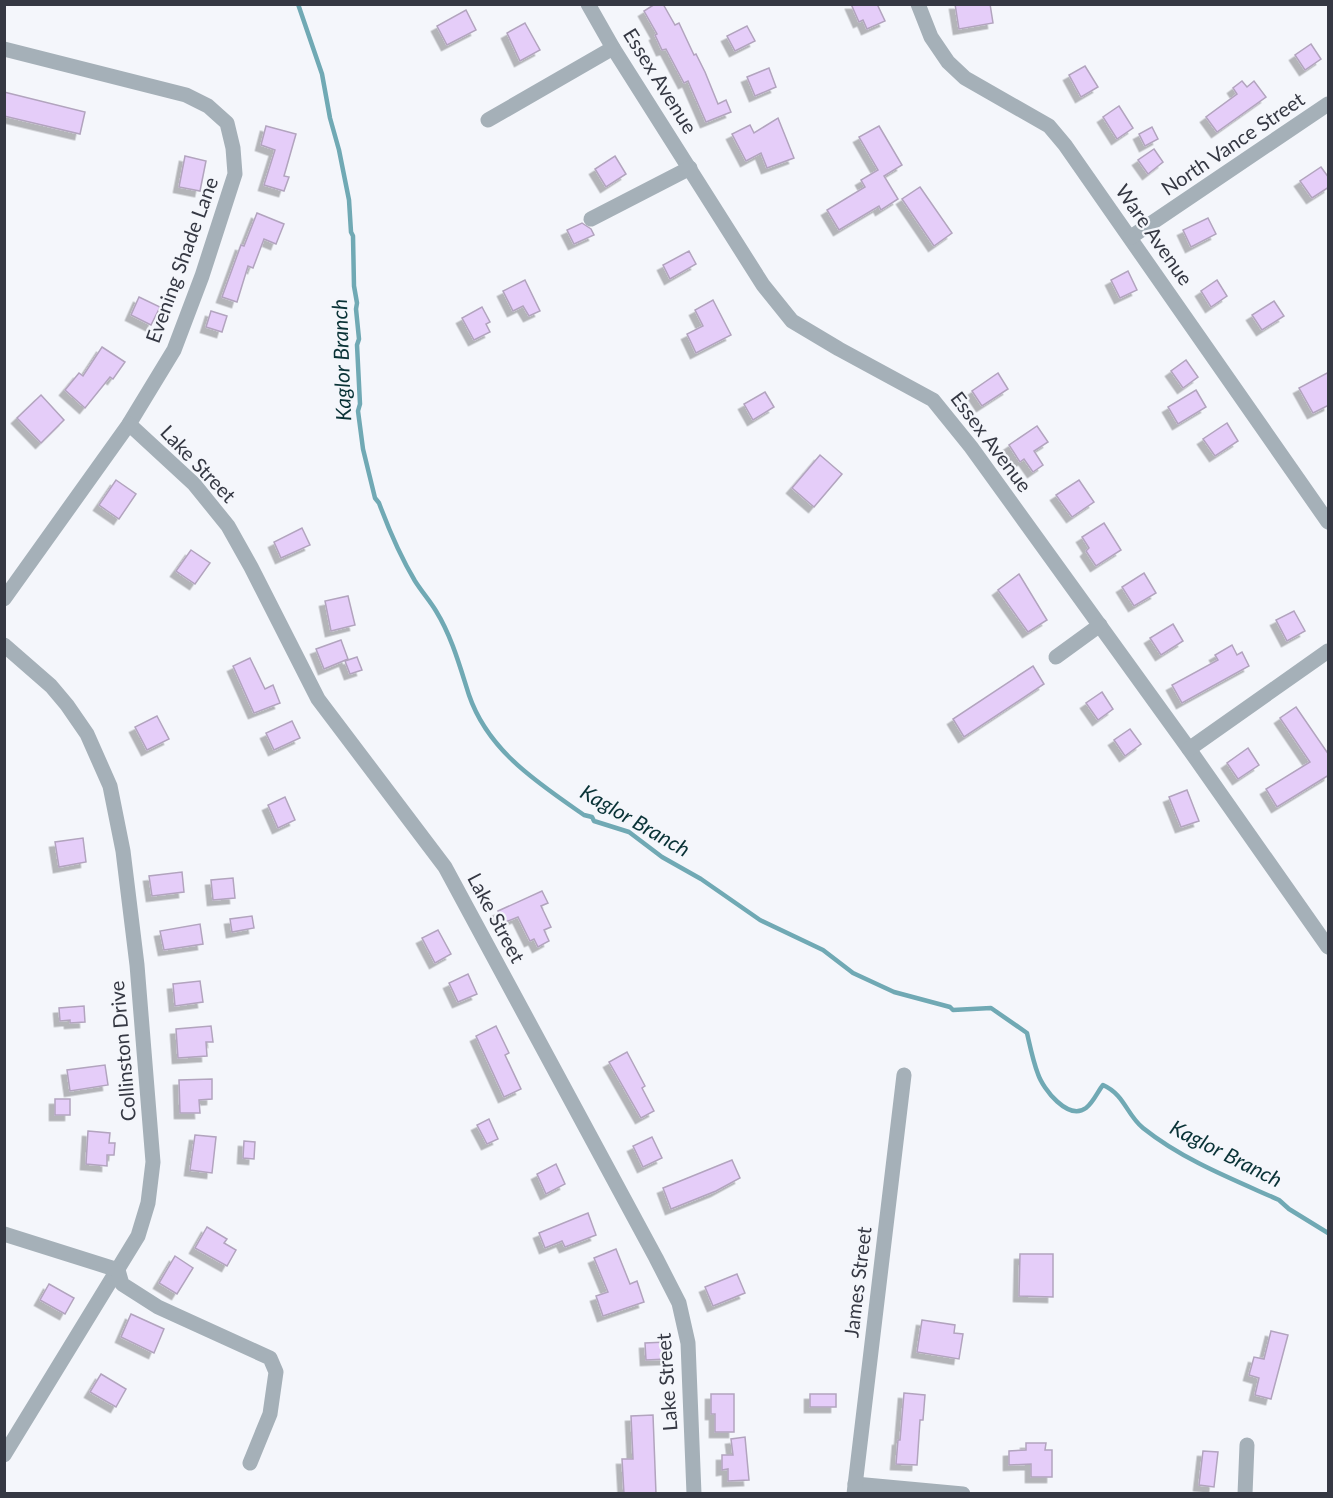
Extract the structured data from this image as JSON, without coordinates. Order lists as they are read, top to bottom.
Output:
{
  "streets": {
    "street": [
      "Essex Avenue",
      "North Vance Street",
      "Ware Avenue",
      "Evening Shade Lane",
      "Lake Street",
      "Collinston Drive",
      "James Street"
    ]
  },
  "crossings": [
    ["North Vance Street", "Ware Avenue"],
    ["Evening Shade Lane", "Lake Street"]
  ],
  "water": ["Kaglor Branch"]
}
